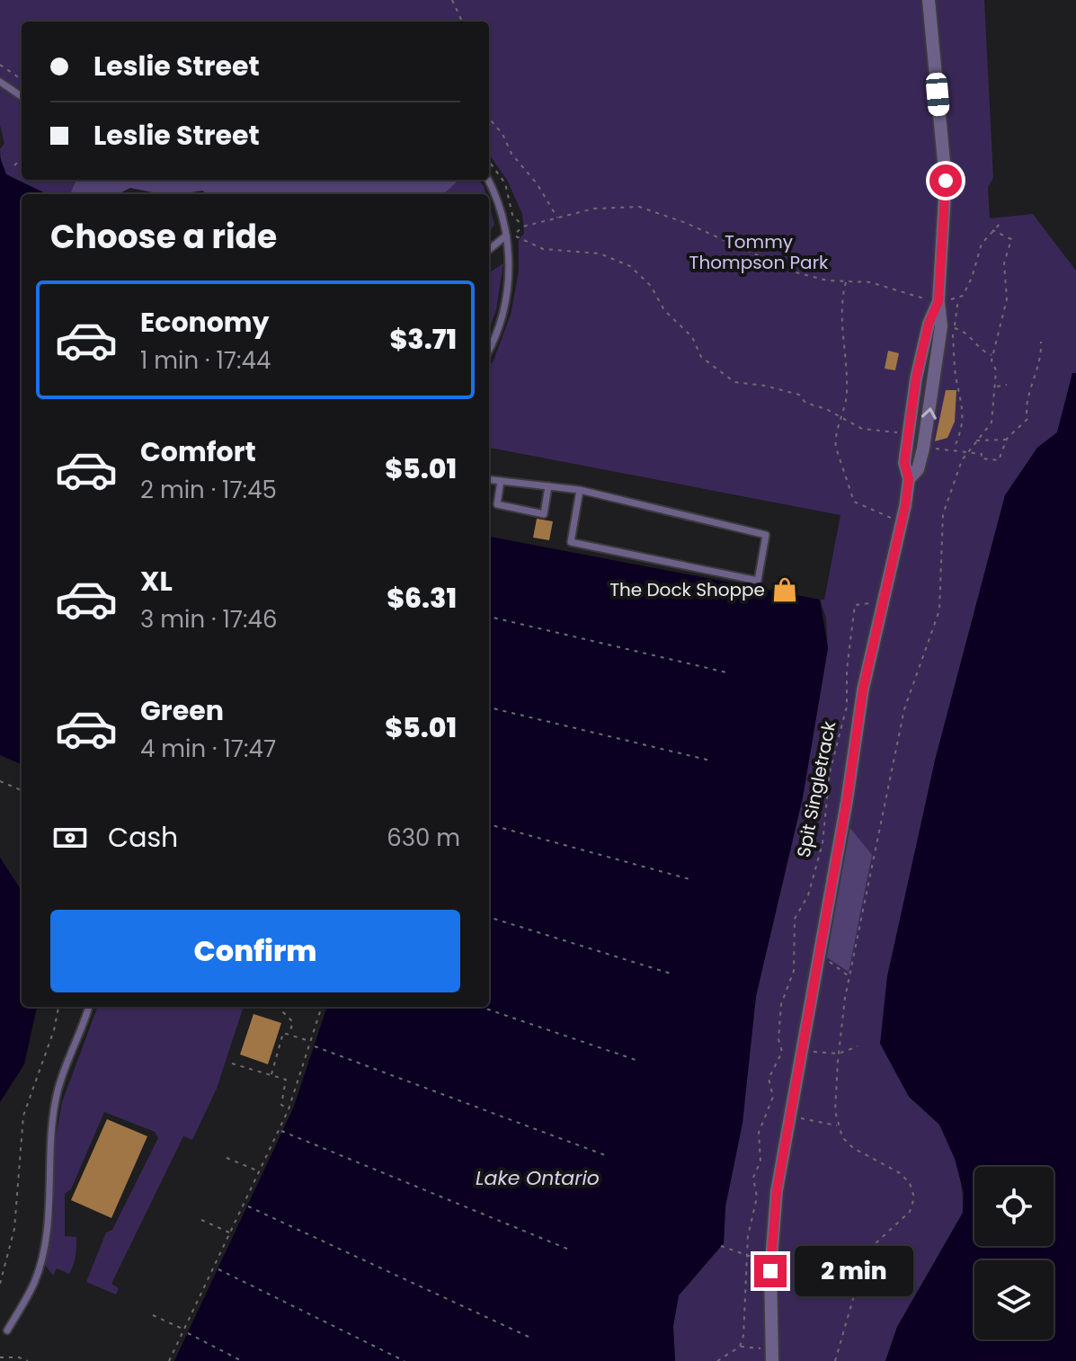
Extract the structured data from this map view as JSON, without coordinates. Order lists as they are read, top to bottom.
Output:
{
  "streets": {
    "path": ["Spit Singletrack"]
  },
  "water": ["Lake Ontario"],
  "parks": ["Tommy Thompson Park"],
  "places": {
    "shop": ["The Dock Shoppe"]
  },
  "page": {
    "banner": ["Leslie Street", "Leslie Street"],
    "heading": "Choose a ride",
    "list": [
      {
        "name": "Economy",
        "note": "1 min · 17:44",
        "value": "$3.71"
      },
      {
        "name": "Comfort",
        "note": "2 min · 17:45",
        "value": "$5.01"
      },
      {
        "name": "XL",
        "note": "3 min · 17:46",
        "value": "$6.31"
      },
      {
        "name": "Green",
        "note": "4 min · 17:47",
        "value": "$5.01"
      }
    ],
    "pay": ["Cash", "630 m"],
    "buttons": "Confirm",
    "bubble": "2 min"
  }
}
